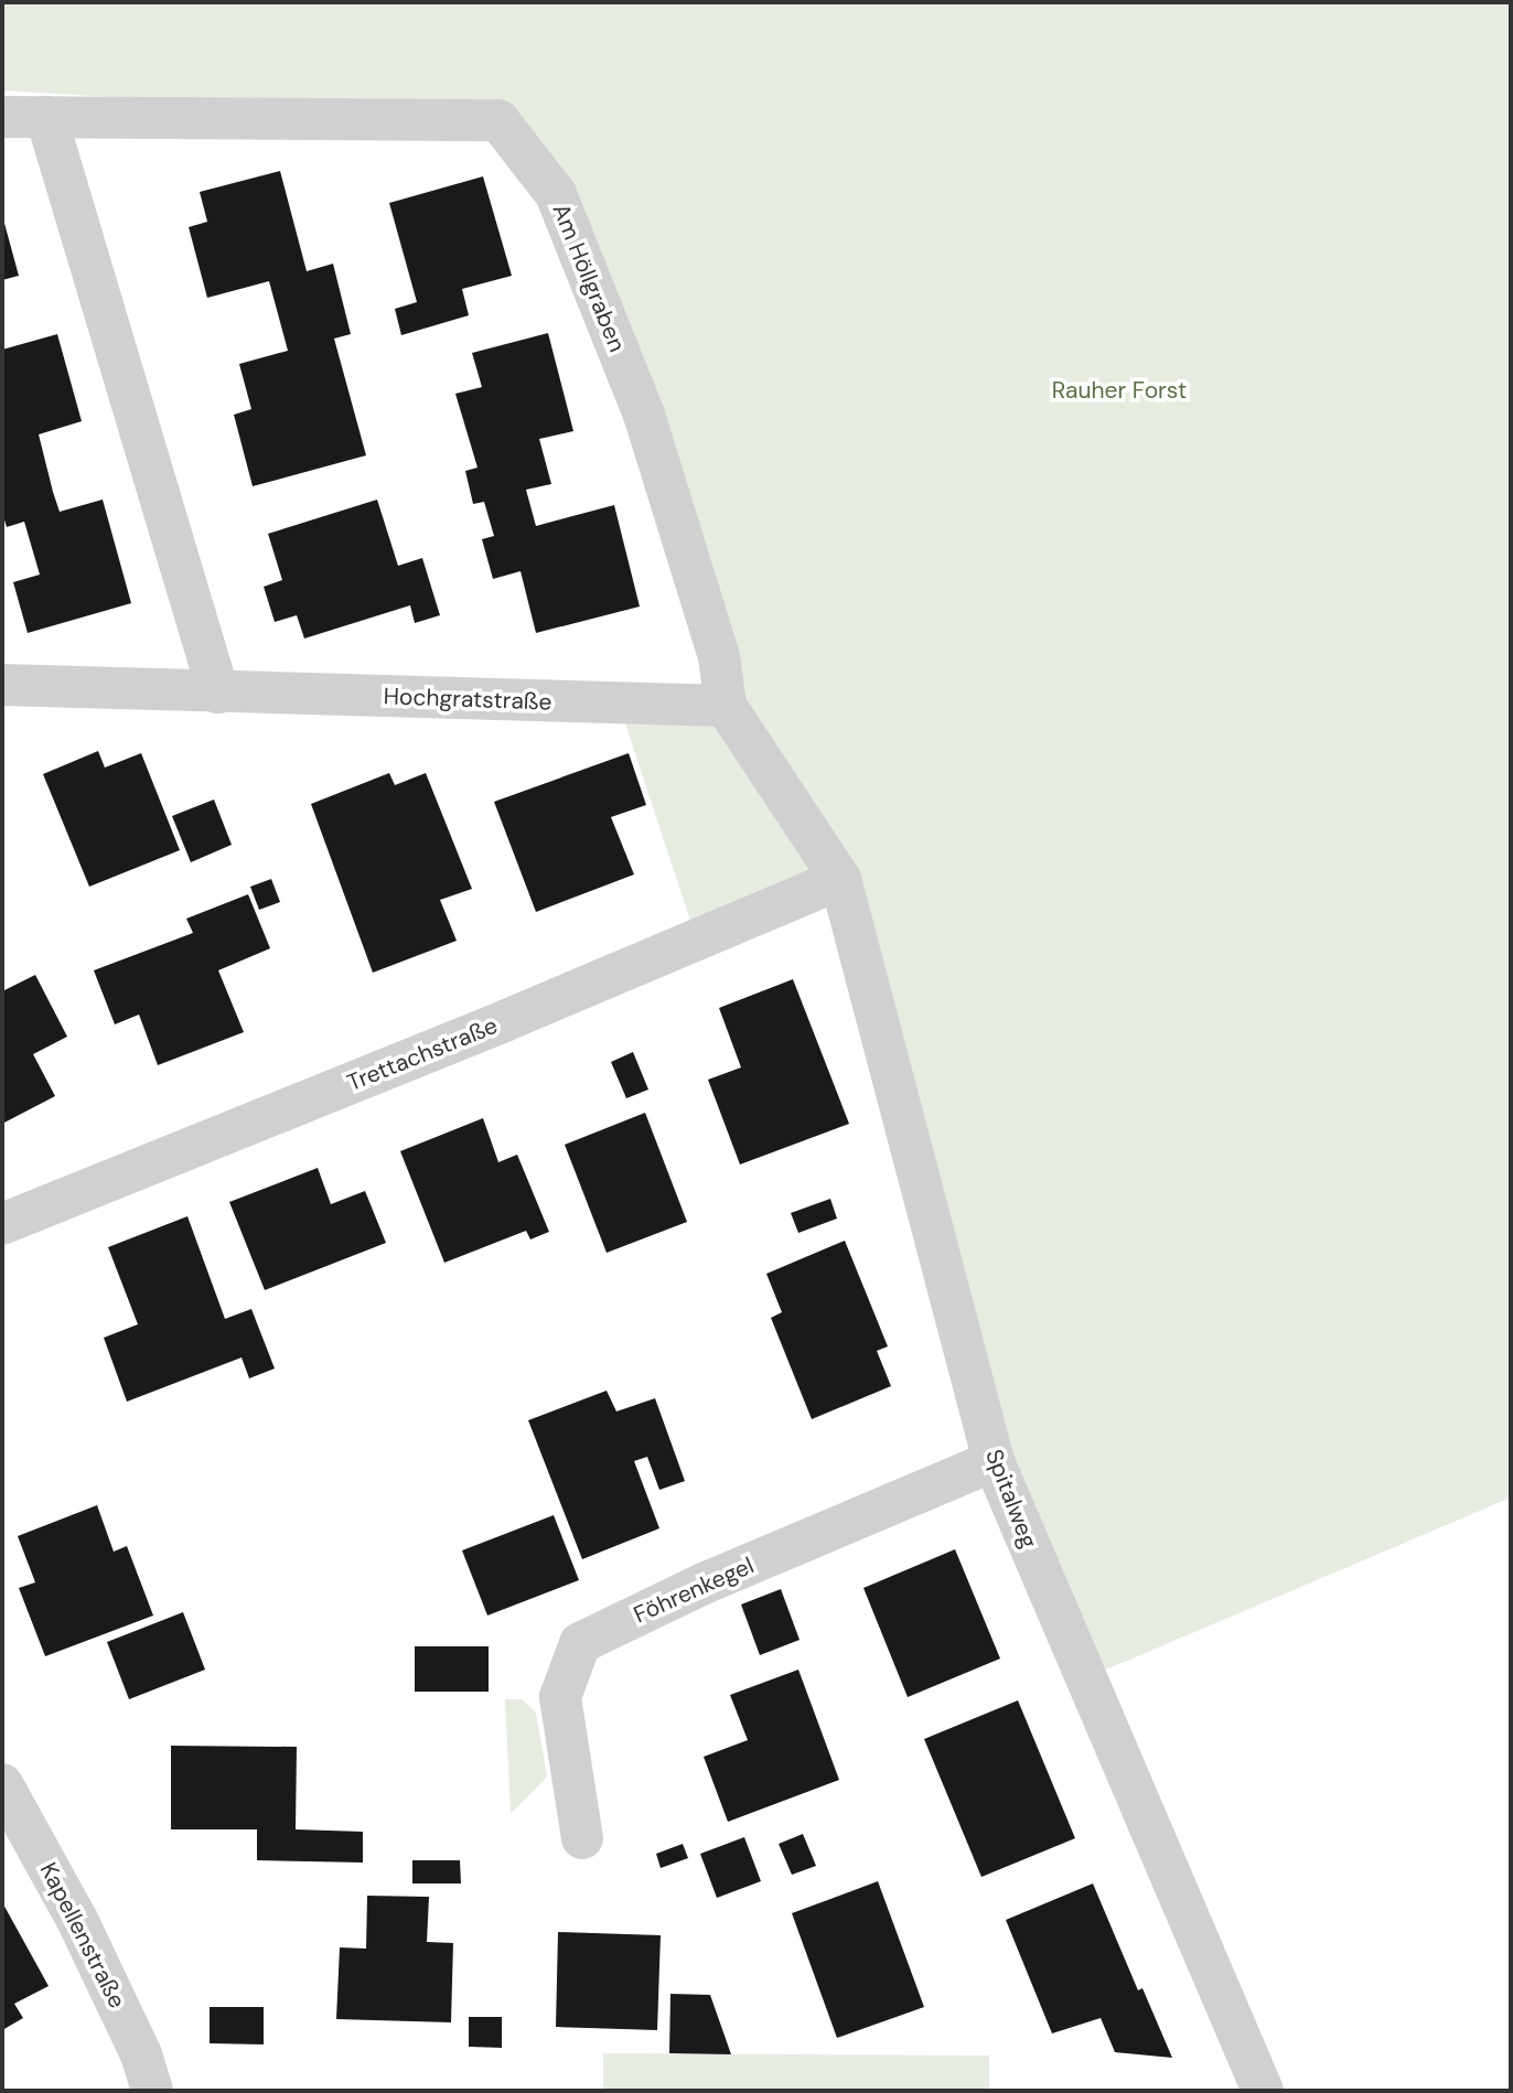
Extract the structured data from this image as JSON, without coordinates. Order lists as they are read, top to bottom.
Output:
{
  "streets": {
    "street": [
      "Am Höllgraben",
      "Hochgratstraße",
      "Trettachstraße",
      "Spitalweg",
      "Föhrenkegel",
      "Kapellenstraße"
    ]
  },
  "crossings": [
    ["Am Höllgraben", "Hochgratstraße"],
    ["Trettachstraße", "Spitalweg"],
    ["Spitalweg", "Föhrenkegel"]
  ],
  "parks": ["Rauher Forst"]
}
